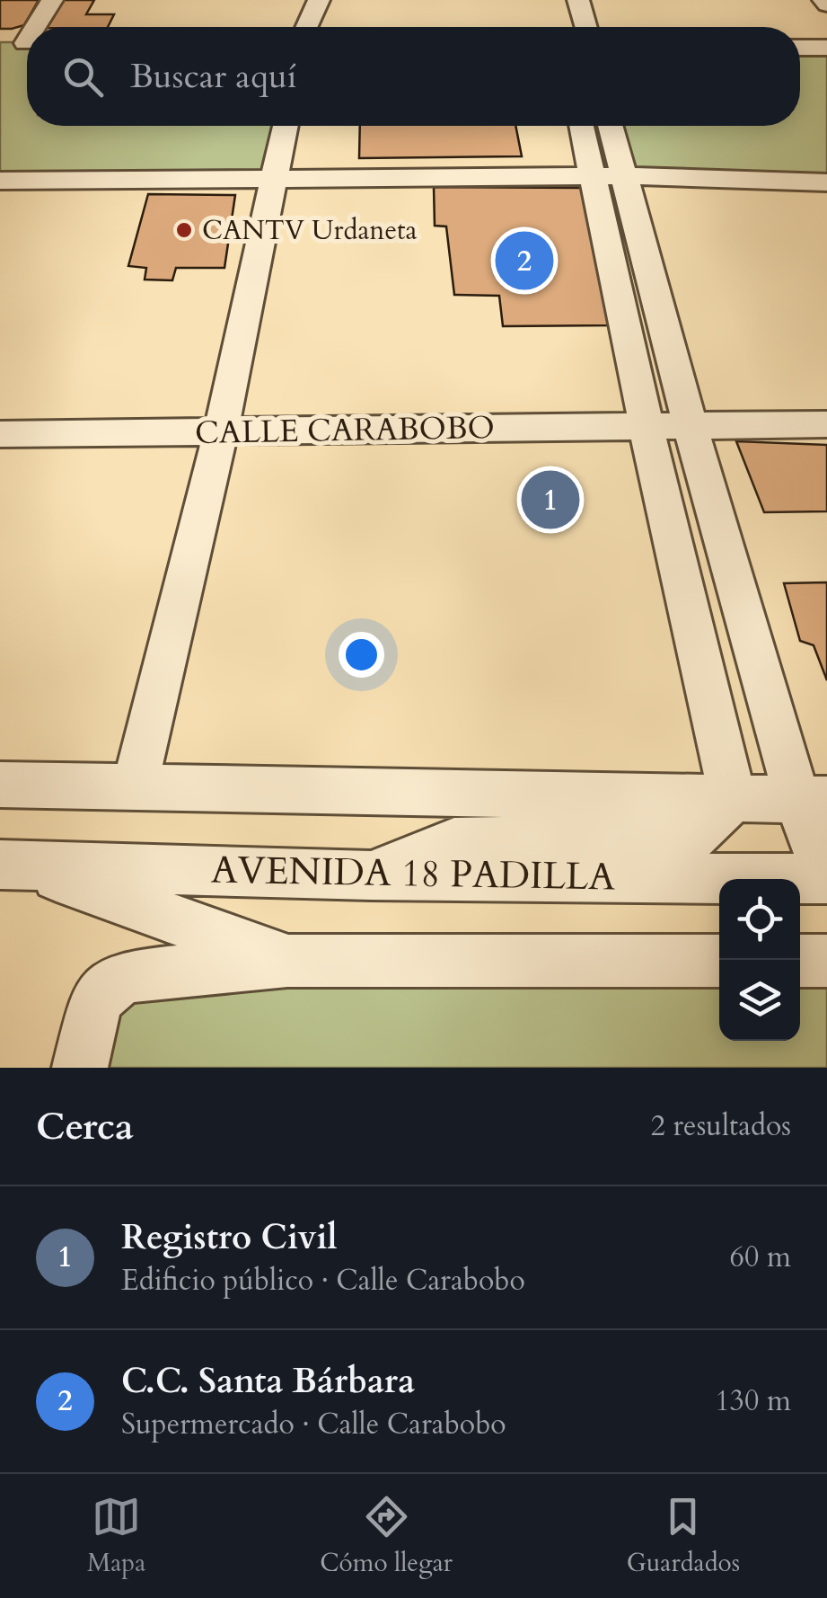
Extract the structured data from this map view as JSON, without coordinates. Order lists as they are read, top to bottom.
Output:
{
  "streets": {
    "street": ["CALLE CARABOBO", "AVENIDA 18 PADILLA"]
  },
  "places": ["CANTV Urdaneta"],
  "page": {
    "search": "Buscar aquí",
    "pins": ["2", "1"],
    "heading": ["Cerca", "2 resultados"],
    "list": [
      {
        "mark": "1",
        "name": "Registro Civil",
        "note": "Edificio público · Calle Carabobo",
        "value": "60 m"
      },
      {
        "mark": "2",
        "name": "C.C. Santa Bárbara",
        "note": "Supermercado · Calle Carabobo",
        "value": "130 m"
      }
    ],
    "nav": ["Mapa", "Cómo llegar", "Guardados"]
  }
}
